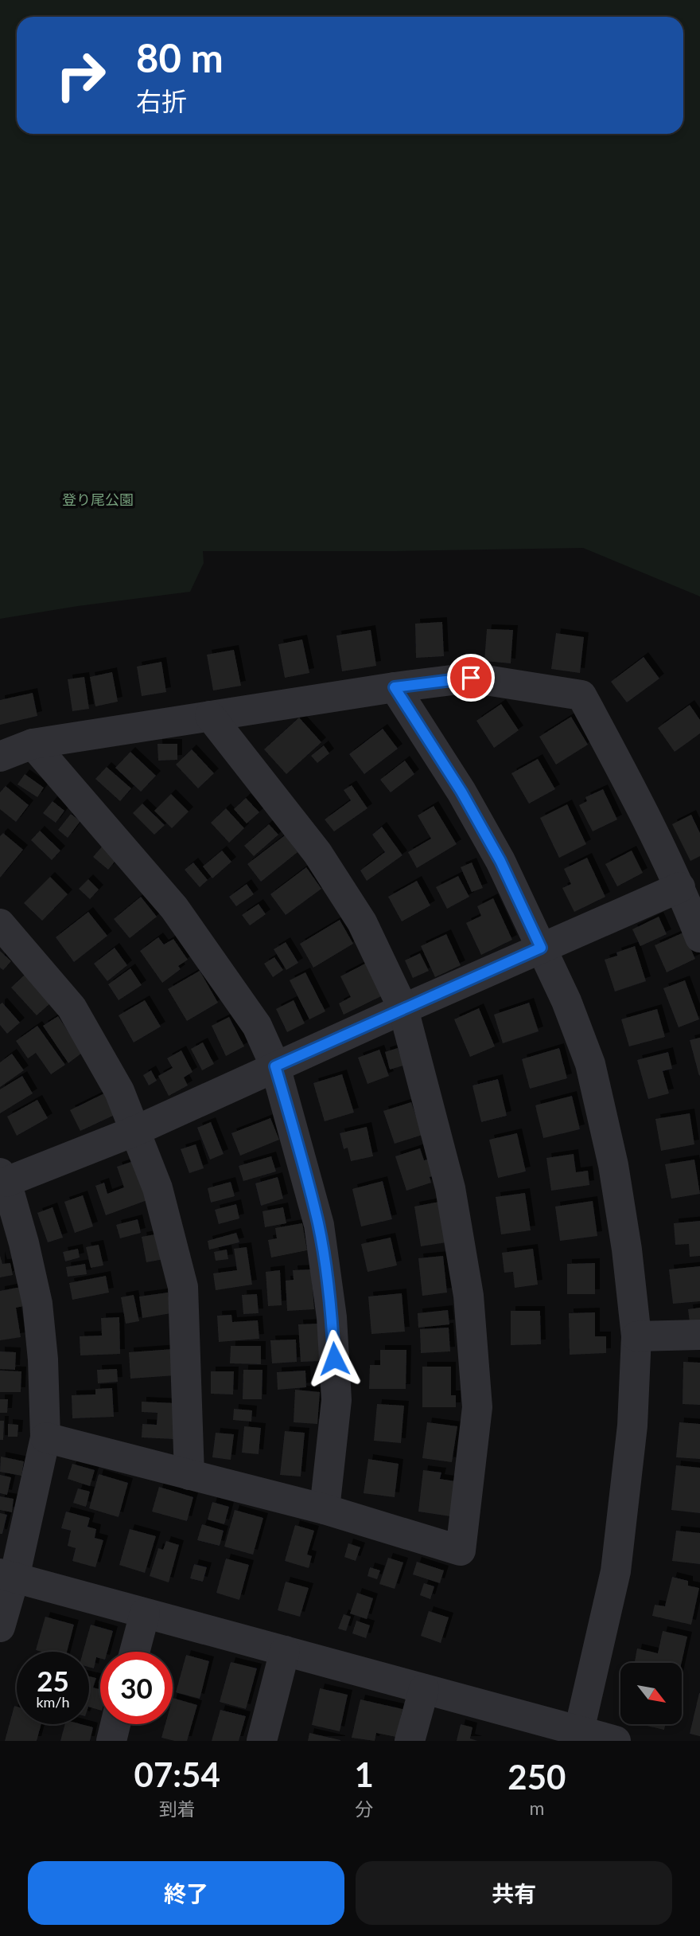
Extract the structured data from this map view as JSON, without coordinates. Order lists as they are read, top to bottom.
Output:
{
  "parks": ["登り尾公園"],
  "north": "bottom right",
  "page": {
    "turn": ["80 m", "右折"],
    "speed": "25 km/h",
    "limit": "30",
    "eta": [
      "07:54",
      "到着",
      "1",
      "分",
      "250",
      "m"
    ],
    "buttons": ["終了", "共有"]
  }
}
